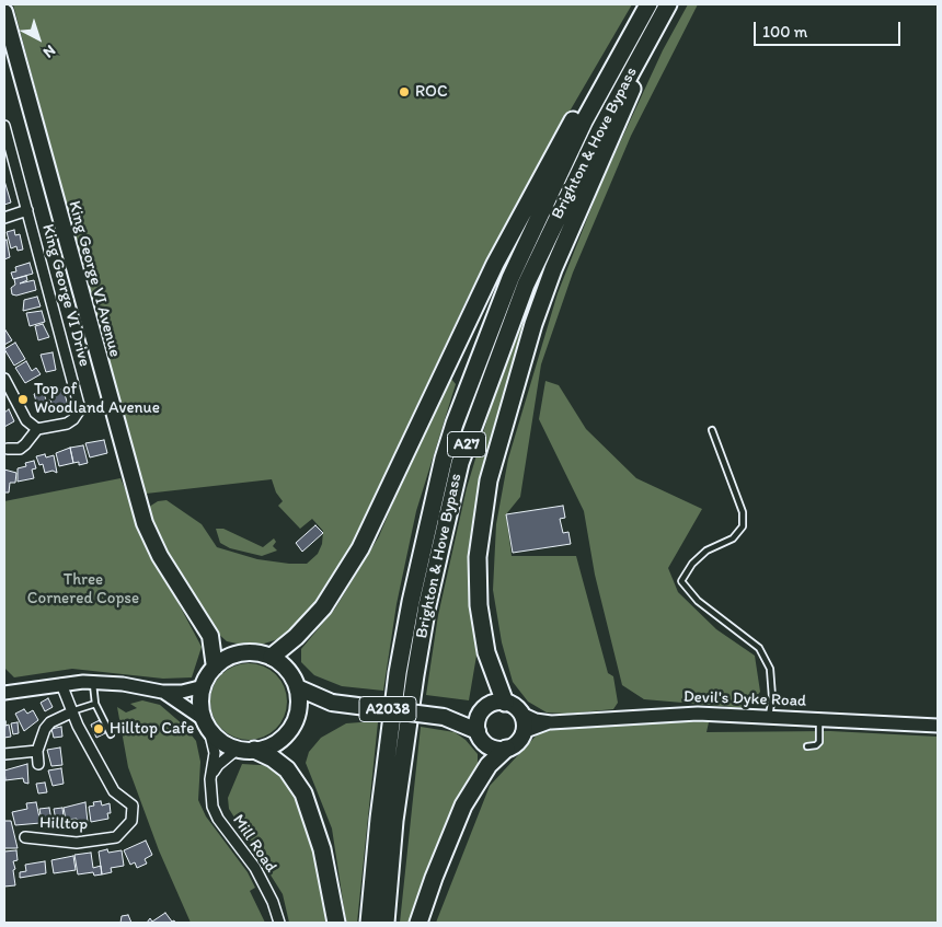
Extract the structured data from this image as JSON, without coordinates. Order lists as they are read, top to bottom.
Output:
{
  "streets": {
    "highway": ["Brighton & Hove Bypass", "A27"],
    "main road": ["King George VI Avenue", "A2038"],
    "street": [
      "King George VI Drive",
      "Devil's Dyke Road",
      "Hilltop",
      "Mill Road"
    ]
  },
  "crossings": [
    ["Brighton & Hove Bypass", "A27"],
    ["King George VI Avenue", "A27"],
    ["King George VI Avenue", "A2038"],
    ["King George VI Avenue", "Mill Road"],
    ["A27", "Devil's Dyke Road"],
    ["A27", "A2038"],
    ["A27", "Mill Road"],
    ["Devil's Dyke Road", "A2038"],
    ["A2038", "Mill Road"]
  ],
  "parks": ["Three Cornered Copse"],
  "places": ["ROC", "Top of Woodland Avenue", "Hilltop Cafe"],
  "scale_bar": "100 m",
  "north": "bottom right"
}
